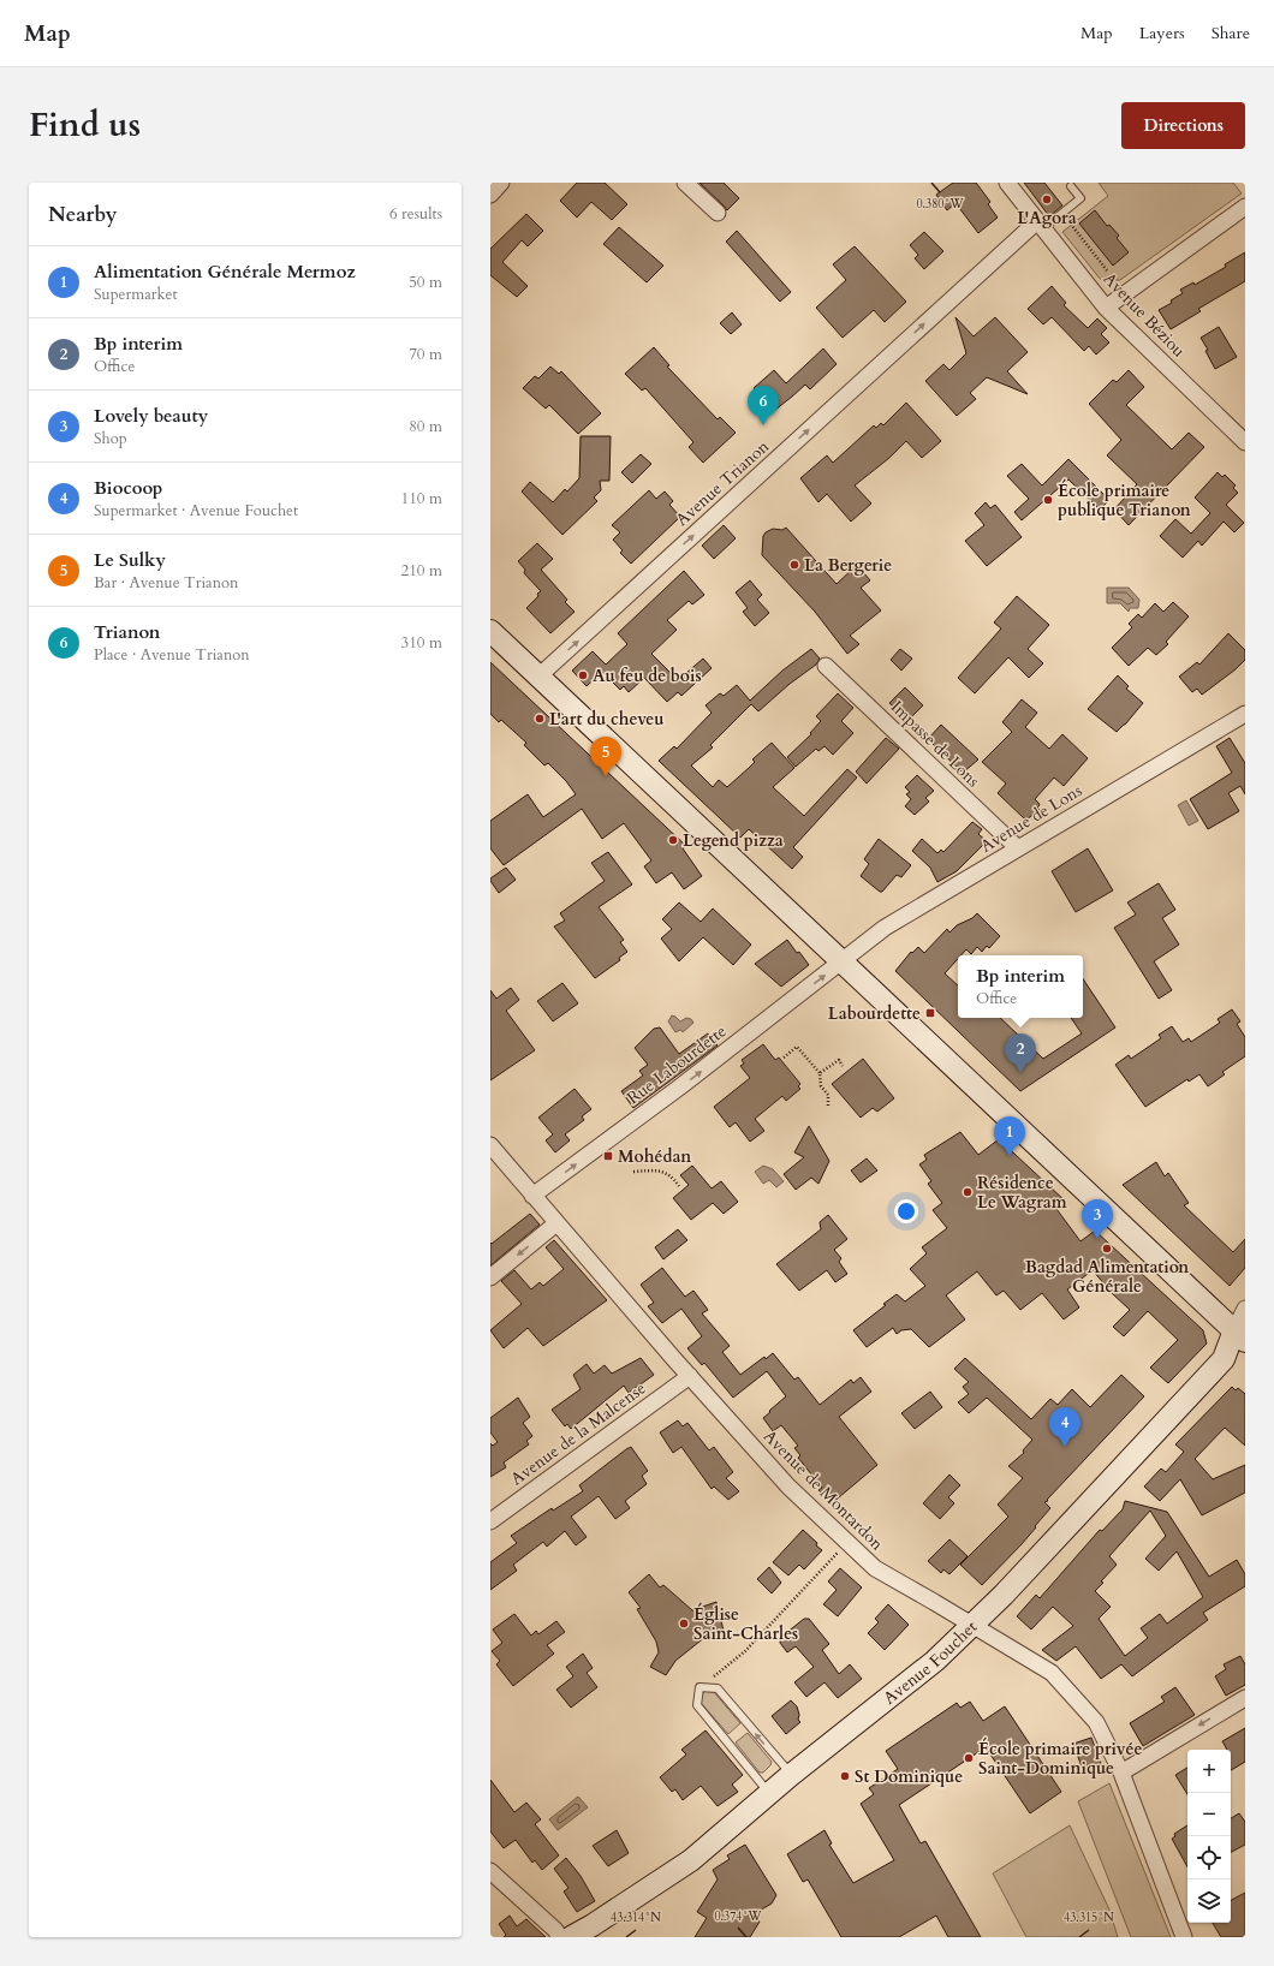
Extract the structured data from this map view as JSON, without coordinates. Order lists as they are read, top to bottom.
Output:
{
  "streets": {
    "main road": ["Avenue Fouchet"],
    "street": [
      "Avenue Béziou",
      "Avenue Trianon",
      "Impasse de Lons",
      "Avenue de Lons",
      "Rue Labourdette",
      "Avenue de la Malcense",
      "Avenue de Montardon"
    ]
  },
  "crossings": [
    ["Avenue Béziou", "Avenue Trianon"],
    ["Impasse de Lons", "Avenue de Lons"],
    ["Avenue de Lons", "Rue Labourdette"],
    ["Rue Labourdette", "Avenue de Montardon"],
    ["Avenue de la Malcense", "Avenue de Montardon"],
    ["Avenue de Montardon", "Avenue Fouchet"]
  ],
  "one_way": ["Avenue Trianon", "Rue Labourdette"],
  "places": {
    "other": [
      "L'Agora",
      "École primaire publique Trianon",
      "La Bergerie",
      "Au feu de bois",
      "L'art du cheveu",
      "Legend pizza",
      "Résidence Le Wagram",
      "Bagdad Alimentation Générale",
      "Église Saint-Charles",
      "École primaire privée Saint-Dominique",
      "St Dominique"
    ],
    "transit": ["Labourdette", "Mohédan"]
  },
  "page": {
    "header": "Map",
    "nav": ["Map", "Layers", "Share"],
    "title": "Find us",
    "buttons": "Directions",
    "heading": ["Nearby", "6 results"],
    "list": [
      {
        "mark": "1",
        "name": "Alimentation Générale Mermoz",
        "note": "Supermarket",
        "value": "50 m"
      },
      {
        "mark": "2",
        "name": "Bp interim",
        "note": "Office",
        "value": "70 m"
      },
      {
        "mark": "3",
        "name": "Lovely beauty",
        "note": "Shop",
        "value": "80 m"
      },
      {
        "mark": "4",
        "name": "Biocoop",
        "note": "Supermarket · Avenue Fouchet",
        "value": "110 m"
      },
      {
        "mark": "5",
        "name": "Le Sulky",
        "note": "Bar · Avenue Trianon",
        "value": "210 m"
      },
      {
        "mark": "6",
        "name": "Trianon",
        "note": "Place · Avenue Trianon",
        "value": "310 m"
      }
    ],
    "pins": [
      "6",
      "5",
      "2",
      "1",
      "3",
      "4"
    ],
    "popup": ["Bp interim", "Office"],
    "map_buttons": ["+", "−"]
  },
  "coordinates": [
    "0.380°W",
    "0.374°W",
    "43.314°N",
    "43.315°N"
  ]
}
